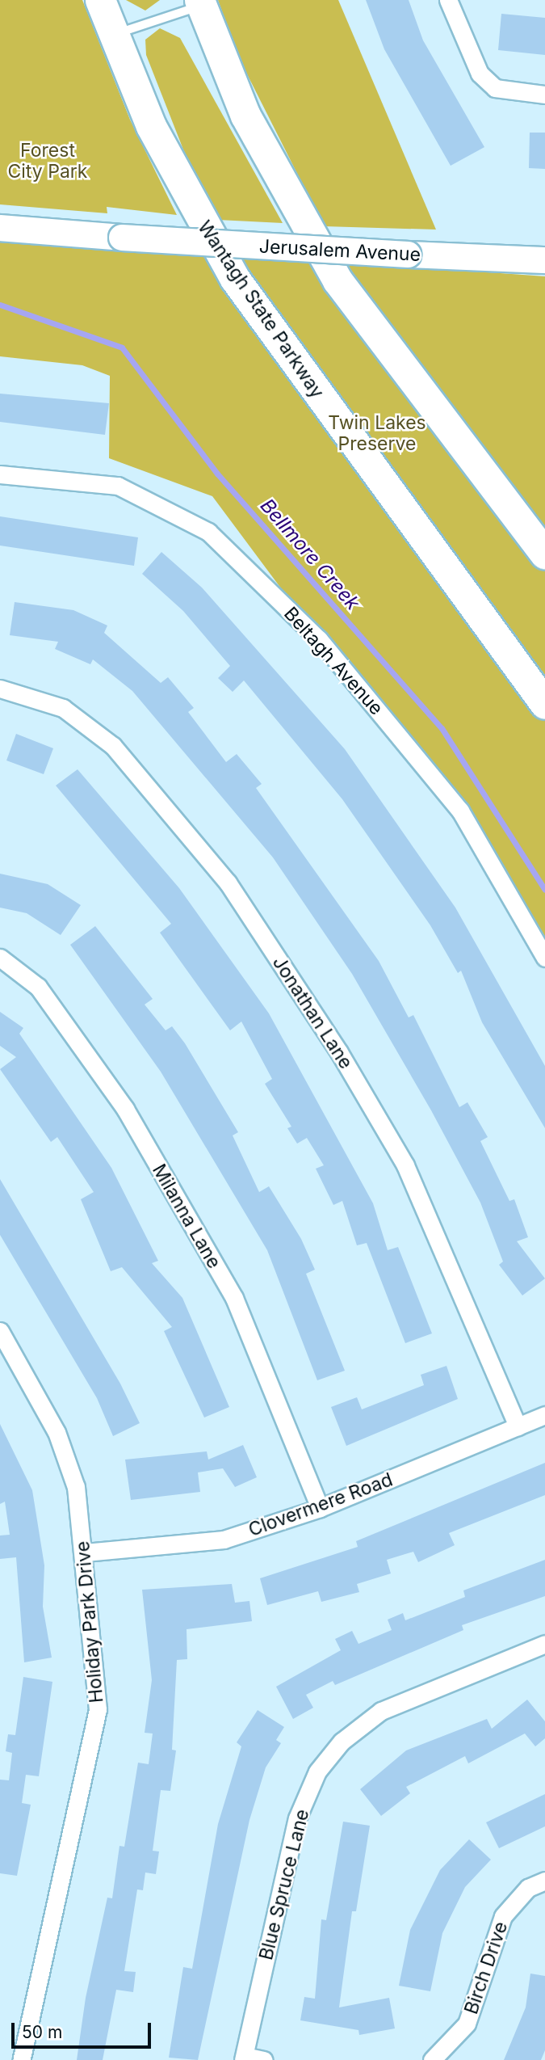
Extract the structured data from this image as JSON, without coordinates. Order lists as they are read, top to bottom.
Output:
{
  "streets": {
    "highway": ["Wantagh State Parkway"],
    "main road": ["Jerusalem Avenue"],
    "street": [
      "Beltagh Avenue",
      "Jonathan Lane",
      "Milanna Lane",
      "Clovermere Road",
      "Holiday Park Drive",
      "Blue Spruce Lane",
      "Birch Drive"
    ]
  },
  "crossings": [
    ["Jonathan Lane", "Clovermere Road"],
    ["Milanna Lane", "Clovermere Road"],
    ["Clovermere Road", "Holiday Park Drive"]
  ],
  "water": ["Bellmore Creek"],
  "parks": ["Forest City Park", "Twin Lakes Preserve"],
  "scale_bar": "50 m"
}
